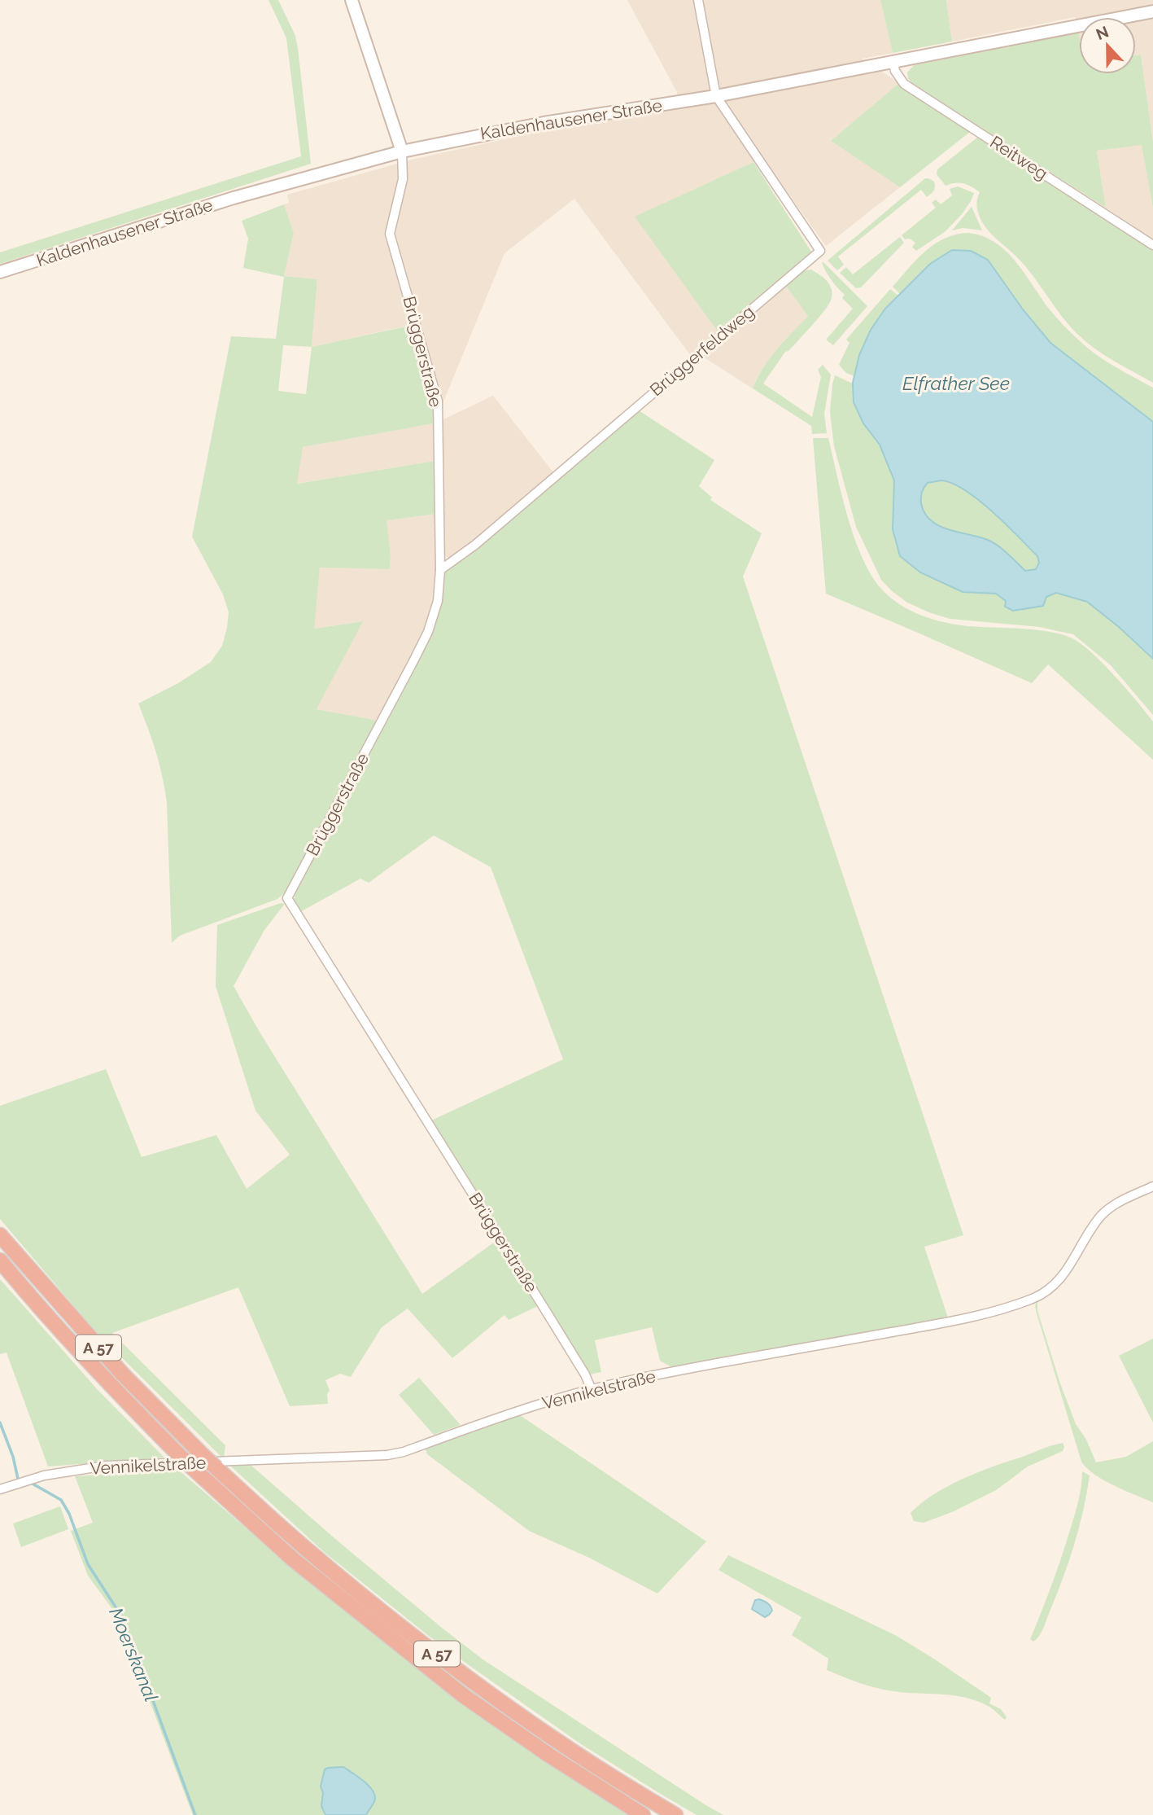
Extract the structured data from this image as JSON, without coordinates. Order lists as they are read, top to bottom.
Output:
{
  "streets": {
    "highway": ["A 57"],
    "main road": ["Kaldenhausener Straße"],
    "street": [
      "Reitweg",
      "Brüggerfeldweg",
      "Brüggerstraße",
      "Vennikelstraße"
    ]
  },
  "crossings": [
    ["Kaldenhausener Straße", "Reitweg"],
    ["Kaldenhausener Straße", "Brüggerfeldweg"],
    ["Kaldenhausener Straße", "Brüggerstraße"],
    ["Brüggerfeldweg", "Brüggerstraße"],
    ["Brüggerstraße", "Vennikelstraße"]
  ],
  "water": ["Elfrather See", "Moerskanal"],
  "north": "top"
}
